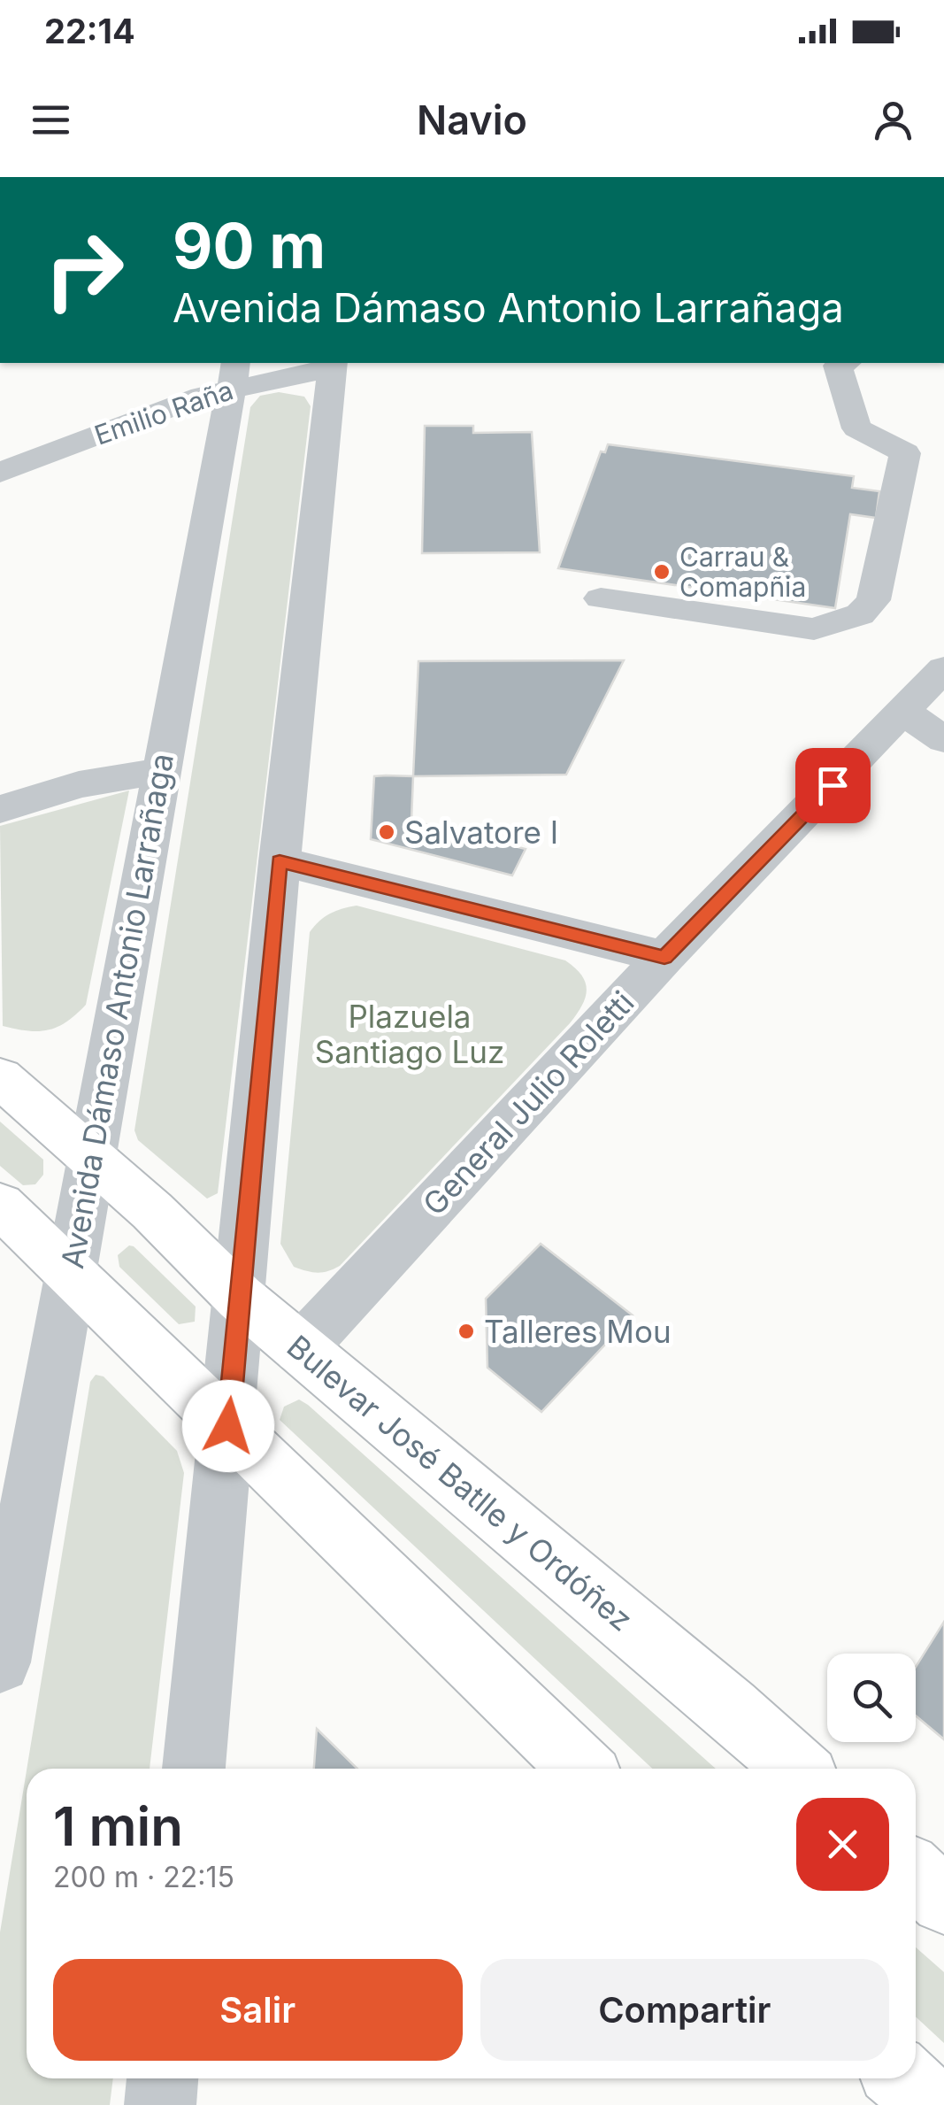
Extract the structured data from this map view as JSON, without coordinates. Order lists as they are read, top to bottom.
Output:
{
  "streets": {
    "main road": ["Bulevar José Batlle y Ordóñez"],
    "street": ["Emilio Raña", "Avenida Dámaso Antonio Larrañaga", "General Julio Roletti"]
  },
  "crossings": [
    ["Emilio Raña", "Avenida Dámaso Antonio Larrañaga"],
    ["Avenida Dámaso Antonio Larrañaga", "Bulevar José Batlle y Ordóñez"],
    ["General Julio Roletti", "Bulevar José Batlle y Ordóñez"]
  ],
  "parks": ["Plazuela Santiago Luz"],
  "places": ["Carrau & Comapñia", "Salvatore I", "Talleres Mou"],
  "page": {
    "status": "22:14",
    "header": "Navio",
    "turn": ["90 m", "Avenida Dámaso Antonio Larrañaga"],
    "heading": ["1 min", "200 m · 22:15"],
    "buttons": ["Salir", "Compartir"]
  }
}
